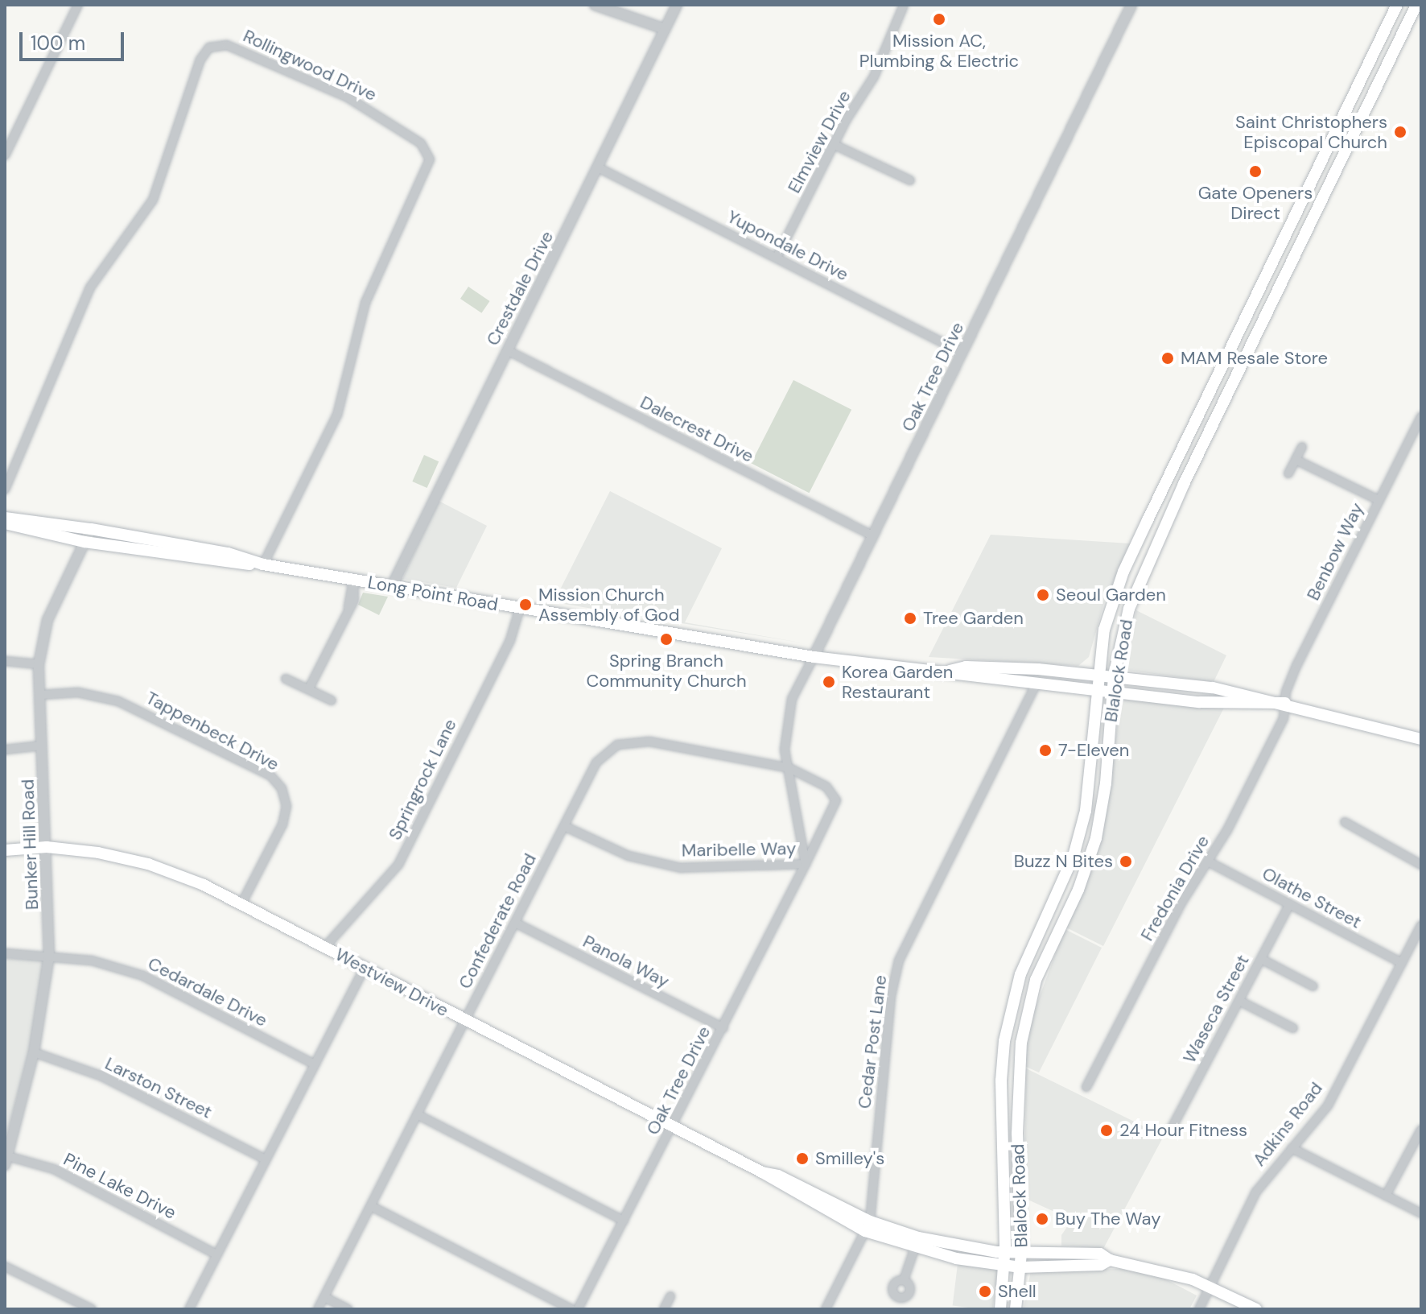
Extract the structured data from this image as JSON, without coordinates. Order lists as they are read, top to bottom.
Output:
{
  "streets": {
    "main road": ["Long Point Road", "Blalock Road", "Westview Drive"],
    "street": [
      "Rollingwood Drive",
      "Elmview Drive",
      "Yupondale Drive",
      "Crestdale Drive",
      "Oak Tree Drive",
      "Dalecrest Drive",
      "Benbow Way",
      "Tappenbeck Drive",
      "Springrock Lane",
      "Bunker Hill Road",
      "Maribelle Way",
      "Fredonia Drive",
      "Olathe Street",
      "Confederate Road",
      "Panola Way",
      "Cedardale Drive",
      "Waseca Street",
      "Cedar Post Lane",
      "Larston Street",
      "Adkins Road",
      "Pine Lake Drive"
    ]
  },
  "crossings": [
    ["Rollingwood Drive", "Long Point Road"],
    ["Elmview Drive", "Yupondale Drive"],
    ["Yupondale Drive", "Crestdale Drive"],
    ["Yupondale Drive", "Oak Tree Drive"],
    ["Crestdale Drive", "Dalecrest Drive"],
    ["Crestdale Drive", "Long Point Road"],
    ["Oak Tree Drive", "Dalecrest Drive"],
    ["Oak Tree Drive", "Long Point Road"],
    ["Oak Tree Drive", "Maribelle Way"],
    ["Oak Tree Drive", "Confederate Road"],
    ["Oak Tree Drive", "Panola Way"],
    ["Oak Tree Drive", "Westview Drive"],
    ["Benbow Way", "Long Point Road"],
    ["Benbow Way", "Fredonia Drive"],
    ["Long Point Road", "Blalock Road"],
    ["Long Point Road", "Springrock Lane"],
    ["Long Point Road", "Bunker Hill Road"],
    ["Long Point Road", "Fredonia Drive"],
    ["Long Point Road", "Cedar Post Lane"],
    ["Blalock Road", "Westview Drive"],
    ["Tappenbeck Drive", "Bunker Hill Road"],
    ["Tappenbeck Drive", "Westview Drive"],
    ["Springrock Lane", "Westview Drive"],
    ["Bunker Hill Road", "Westview Drive"],
    ["Bunker Hill Road", "Cedardale Drive"],
    ["Bunker Hill Road", "Larston Street"],
    ["Bunker Hill Road", "Pine Lake Drive"],
    ["Maribelle Way", "Confederate Road"],
    ["Fredonia Drive", "Olathe Street"],
    ["Olathe Street", "Waseca Street"],
    ["Olathe Street", "Adkins Road"],
    ["Confederate Road", "Panola Way"],
    ["Confederate Road", "Westview Drive"],
    ["Westview Drive", "Cedar Post Lane"],
    ["Westview Drive", "Adkins Road"]
  ],
  "places": [
    "Mission AC, Plumbing & Electric",
    "Saint Christophers Episcopal Church",
    "Gate Openers Direct",
    "MAM Resale Store",
    "Seoul Garden",
    "Mission Church Assembly of God",
    "Tree Garden",
    "Spring Branch Community Church",
    "Korea Garden Restaurant",
    "7-Eleven",
    "Buzz N Bites",
    "24 Hour Fitness",
    "Smilley's",
    "Buy The Way",
    "Shell"
  ],
  "scale_bar": "100 m"
}
